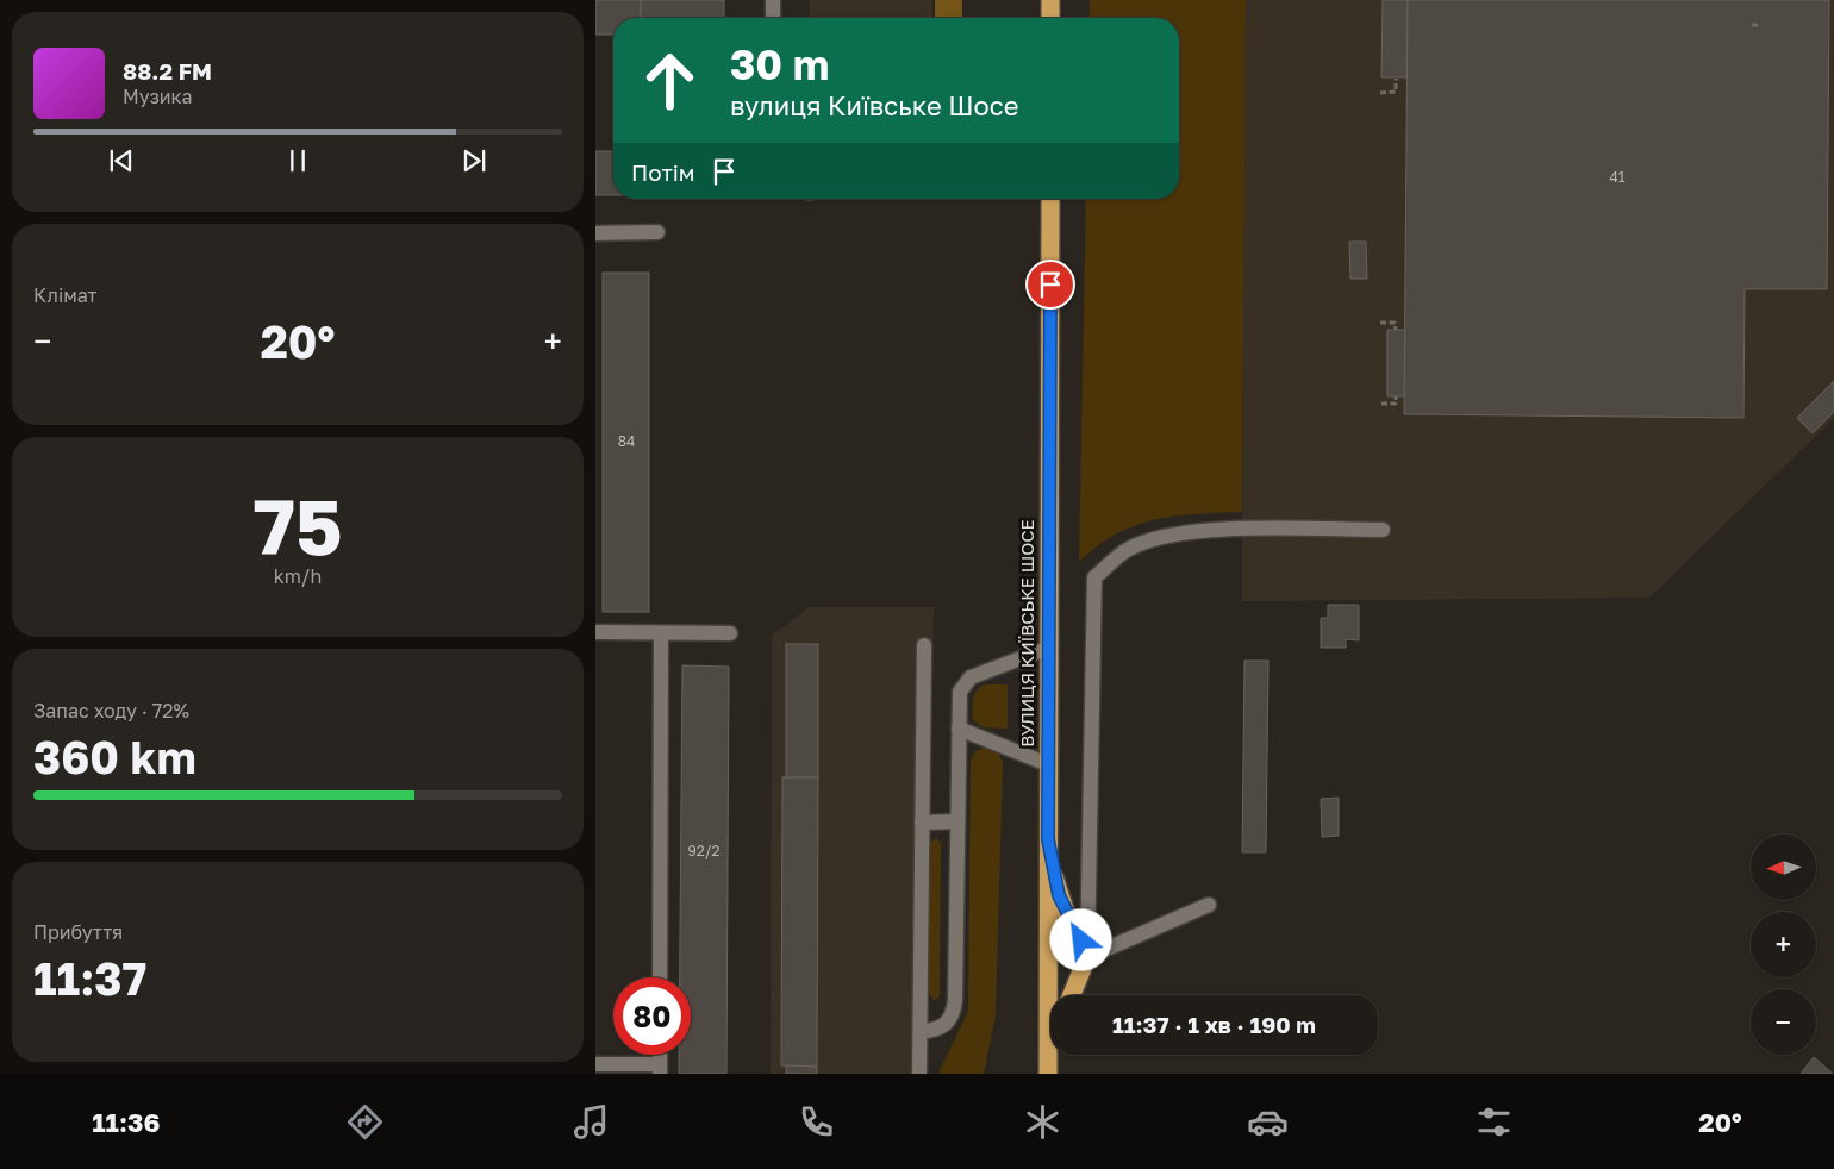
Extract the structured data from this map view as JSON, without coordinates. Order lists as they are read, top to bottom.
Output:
{
  "streets": {
    "highway": ["ВУЛИЦЯ КИЇВСЬКЕ ШОСЕ"]
  },
  "house_numbers": ["41", "84", "92/2"],
  "north": "left",
  "page": {
    "turn": ["30 m", "вулиця Київське Шосе"],
    "song": ["88.2 FM", "Музика"],
    "then": "Потім",
    "tile": [
      "Клімат",
      ["75", "km/h"],
      ["Запас ходу · 72%", "360 km"],
      ["Прибуття", "11:37"]
    ],
    "heat": ["−", "20°", "+"],
    "map_buttons": ["+", "−"],
    "limit": "80",
    "trip": "11:37 · 1 хв · 190 m",
    "tabs": ["11:36", "20°"]
  }
}
